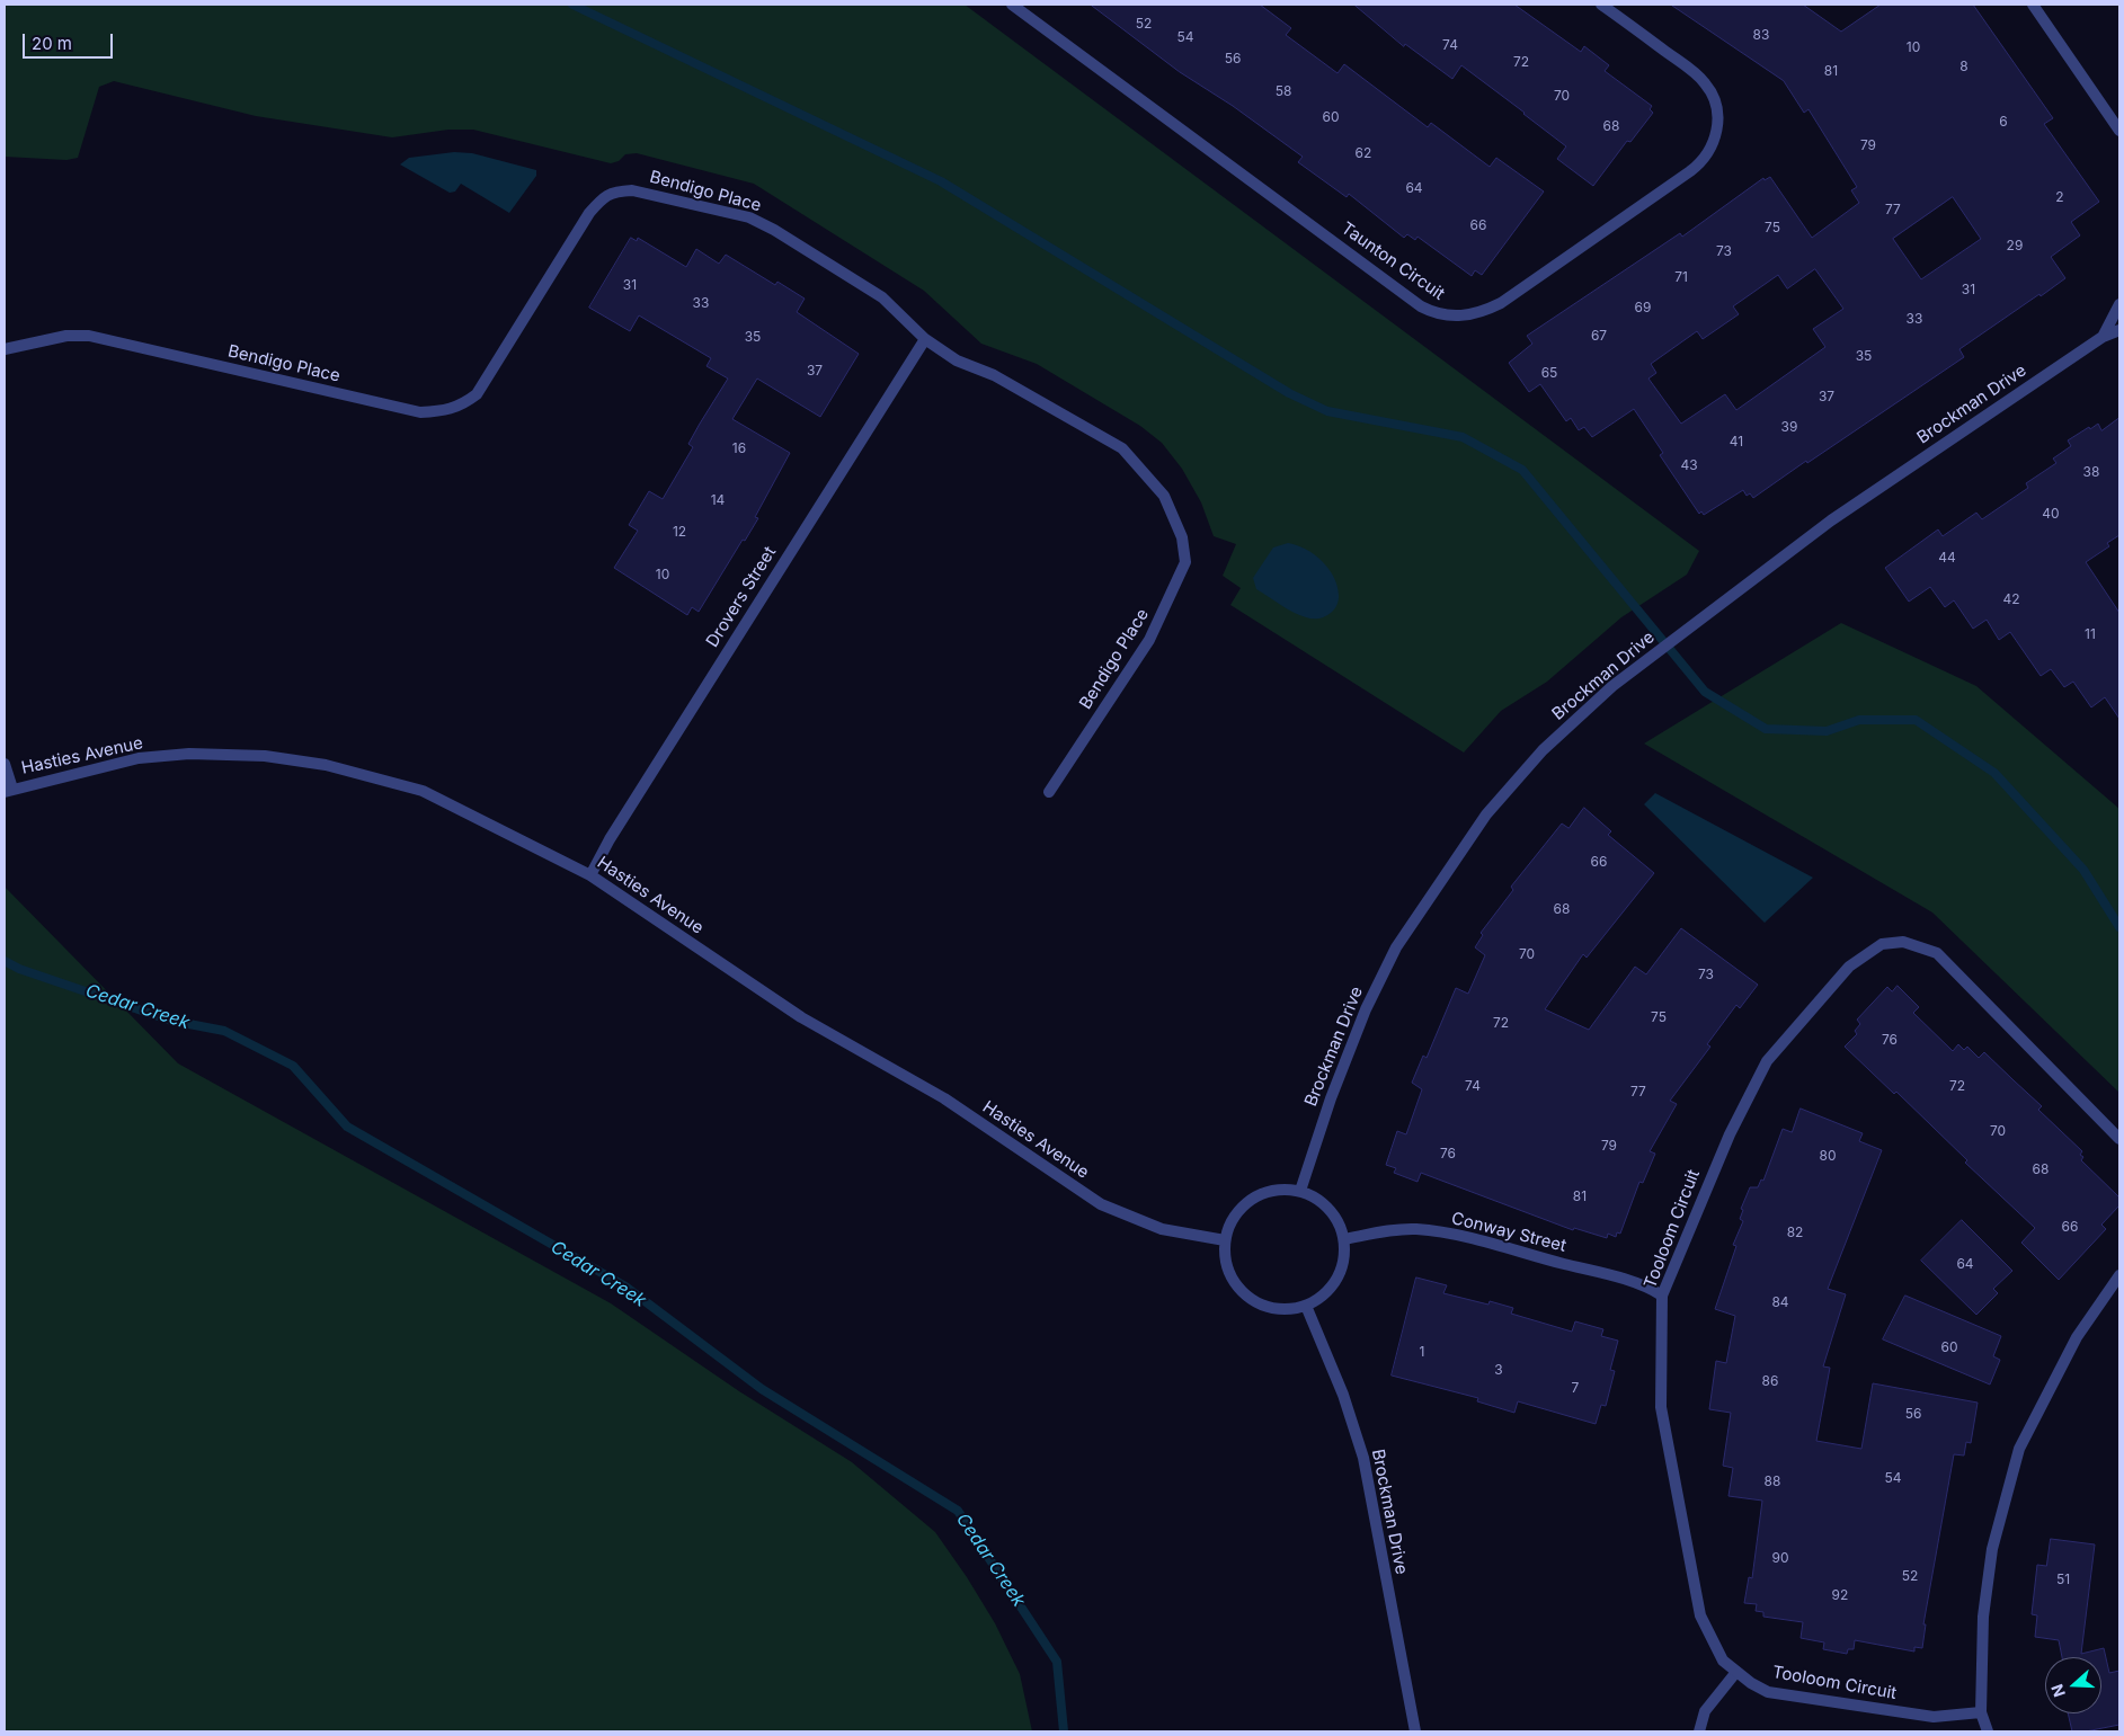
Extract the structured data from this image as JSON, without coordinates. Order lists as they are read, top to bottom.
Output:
{
  "streets": {
    "street": [
      "Bendigo Place",
      "Taunton Circuit",
      "Brockman Drive",
      "Drovers Street",
      "Hasties Avenue",
      "Tooloom Circuit",
      "Conway Street"
    ]
  },
  "crossings": [
    ["Bendigo Place", "Drovers Street"],
    ["Brockman Drive", "Hasties Avenue"],
    ["Brockman Drive", "Conway Street"],
    ["Drovers Street", "Hasties Avenue"],
    ["Hasties Avenue", "Conway Street"],
    ["Tooloom Circuit", "Conway Street"]
  ],
  "water": ["Cedar Creek"],
  "house_numbers": [
    "52",
    "83",
    "54",
    "74",
    "10",
    "56",
    "72",
    "8",
    "81",
    "58",
    "70",
    "60",
    "6",
    "68",
    "79",
    "62",
    "64",
    "2",
    "77",
    "66",
    "75",
    "29",
    "73",
    "71",
    "31",
    "31",
    "33",
    "69",
    "33",
    "67",
    "35",
    "35",
    "37",
    "65",
    "37",
    "39",
    "41",
    "16",
    "43",
    "38",
    "14",
    "40",
    "12",
    "44",
    "10",
    "42",
    "11",
    "66",
    "68",
    "70",
    "73",
    "75",
    "72",
    "76",
    "74",
    "72",
    "77",
    "70",
    "79",
    "76",
    "80",
    "68",
    "81",
    "66",
    "82",
    "64",
    "84",
    "60",
    "1",
    "3",
    "86",
    "7",
    "56",
    "54",
    "88",
    "90",
    "52",
    "51",
    "92"
  ],
  "scale_bar": "20 m",
  "north": "left"
}
